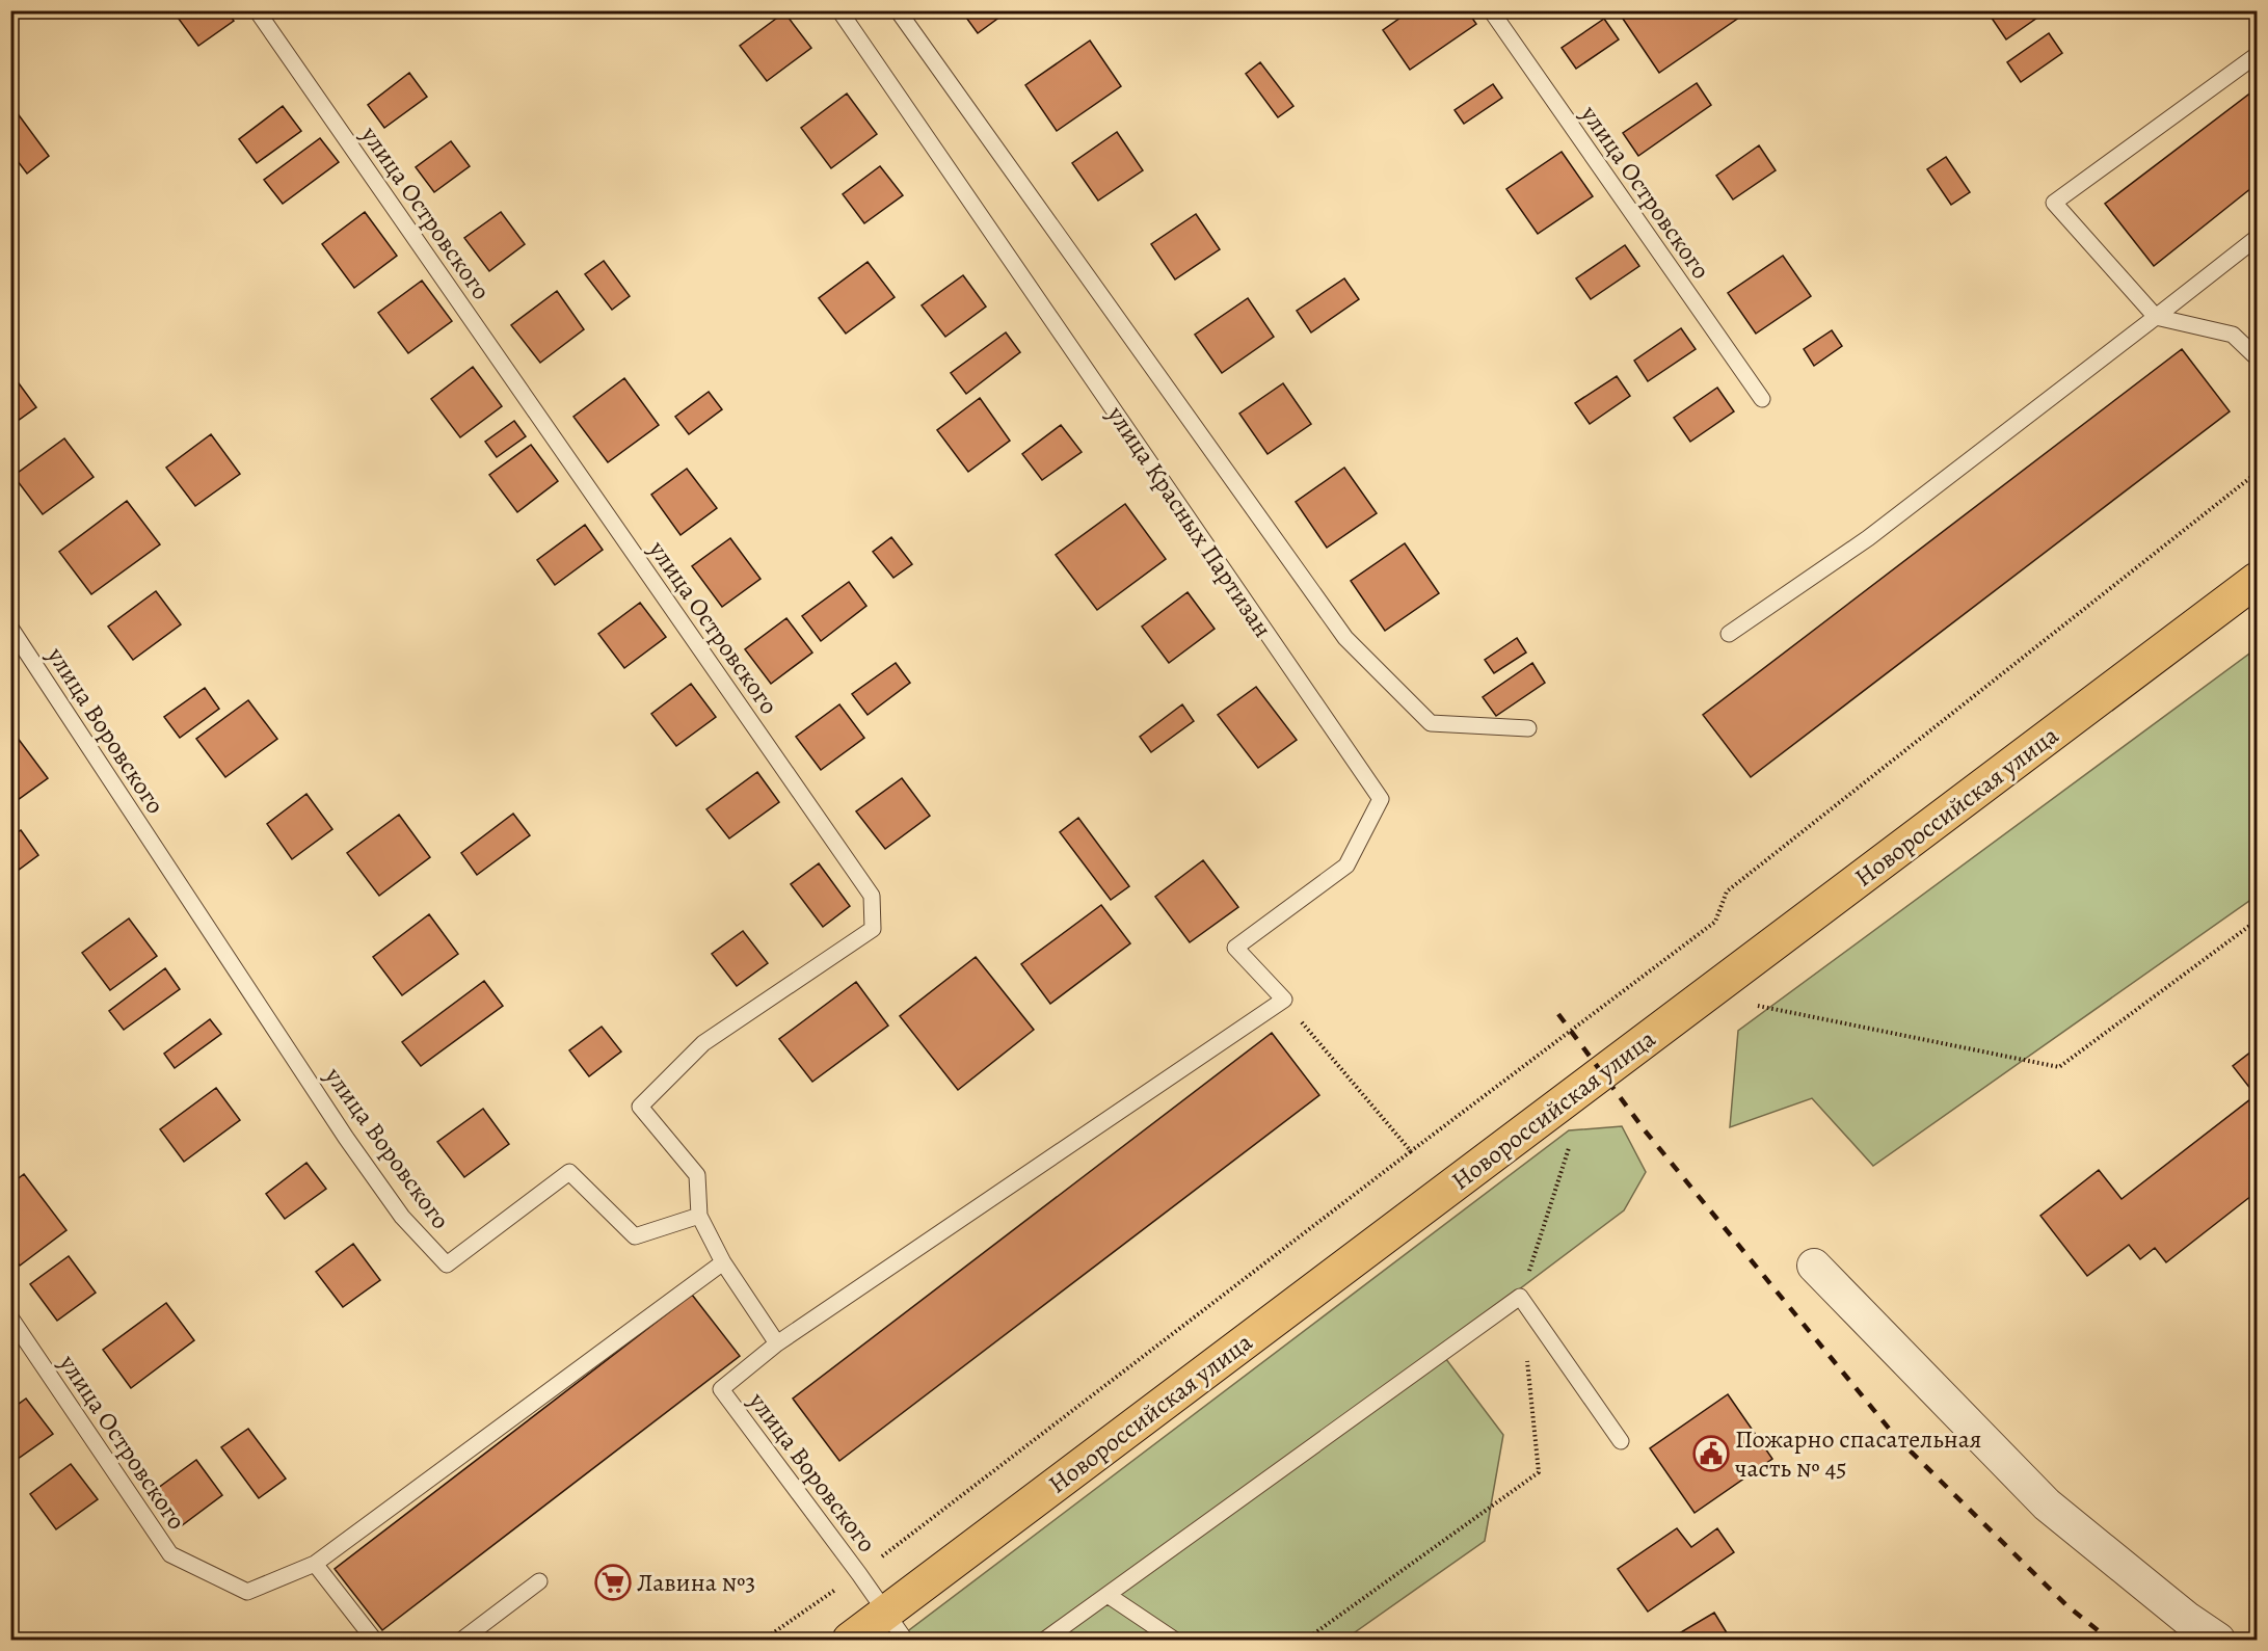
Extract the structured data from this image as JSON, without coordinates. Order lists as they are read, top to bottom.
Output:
{
  "streets": {
    "main road": ["Новороссийская улица"],
    "lane": ["улица Островского", "улица Красных Партизан", "улица Воровского"]
  },
  "crossings": [
    ["улица Островского", "улица Воровского"],
    ["улица Воровского", "Новороссийская улица"]
  ],
  "places": {
    "public building": ["Пожарно спасательная часть № 45"],
    "supermarket": ["Лавина №3"]
  }
}
